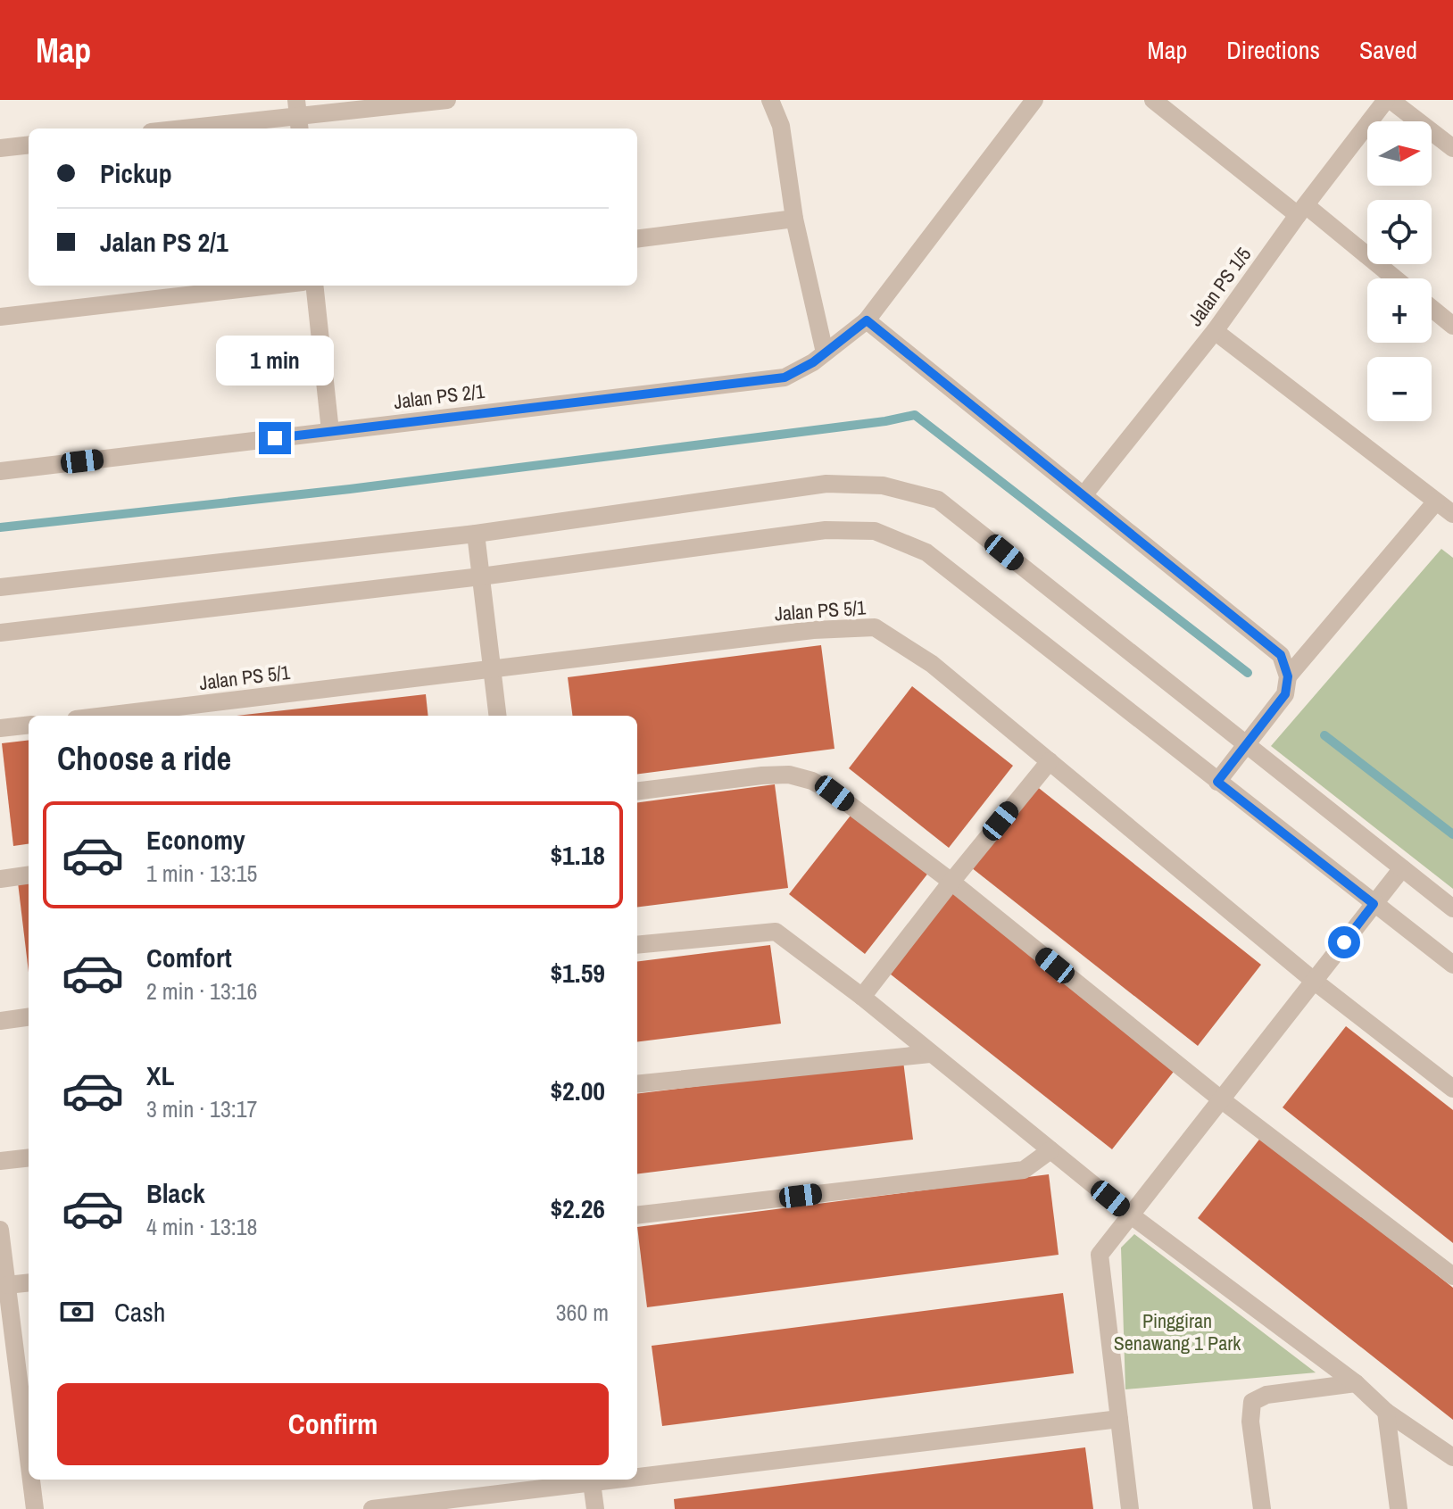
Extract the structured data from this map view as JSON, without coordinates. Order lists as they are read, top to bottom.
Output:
{
  "streets": {
    "street": ["Jalan PS 1/5", "Jalan PS 2/1", "Jalan PS 5/1"]
  },
  "parks": ["Pinggiran Senawang 1 Park"],
  "north": "right",
  "page": {
    "header": "Map",
    "nav": ["Map", "Directions", "Saved"],
    "map_buttons": ["+", "−"],
    "banner": ["Pickup", "Jalan PS 2/1"],
    "bubble": "1 min",
    "heading": "Choose a ride",
    "list": [
      {
        "name": "Economy",
        "note": "1 min · 13:15",
        "value": "$1.18"
      },
      {
        "name": "Comfort",
        "note": "2 min · 13:16",
        "value": "$1.59"
      },
      {
        "name": "XL",
        "note": "3 min · 13:17",
        "value": "$2.00"
      },
      {
        "name": "Black",
        "note": "4 min · 13:18",
        "value": "$2.26"
      }
    ],
    "pay": ["Cash", "360 m"],
    "buttons": "Confirm"
  }
}
